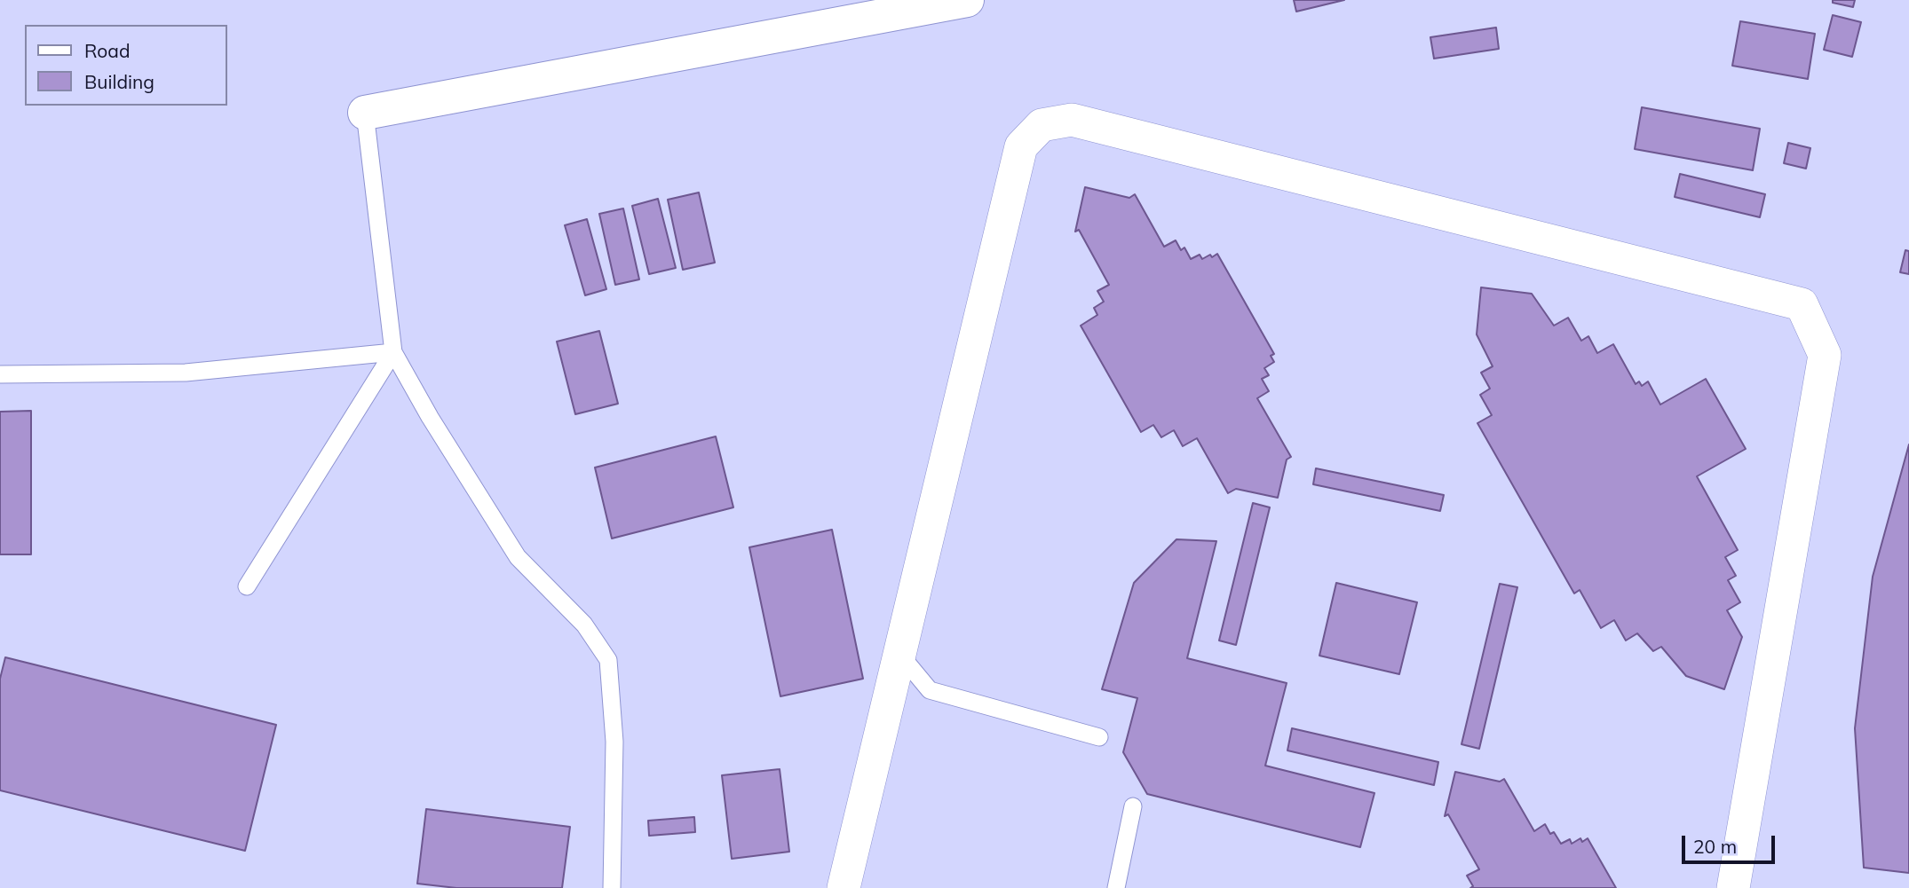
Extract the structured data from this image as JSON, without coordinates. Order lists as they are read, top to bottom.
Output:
{
  "legend": ["Road", "Building"],
  "scale_bar": "20 m"
}
